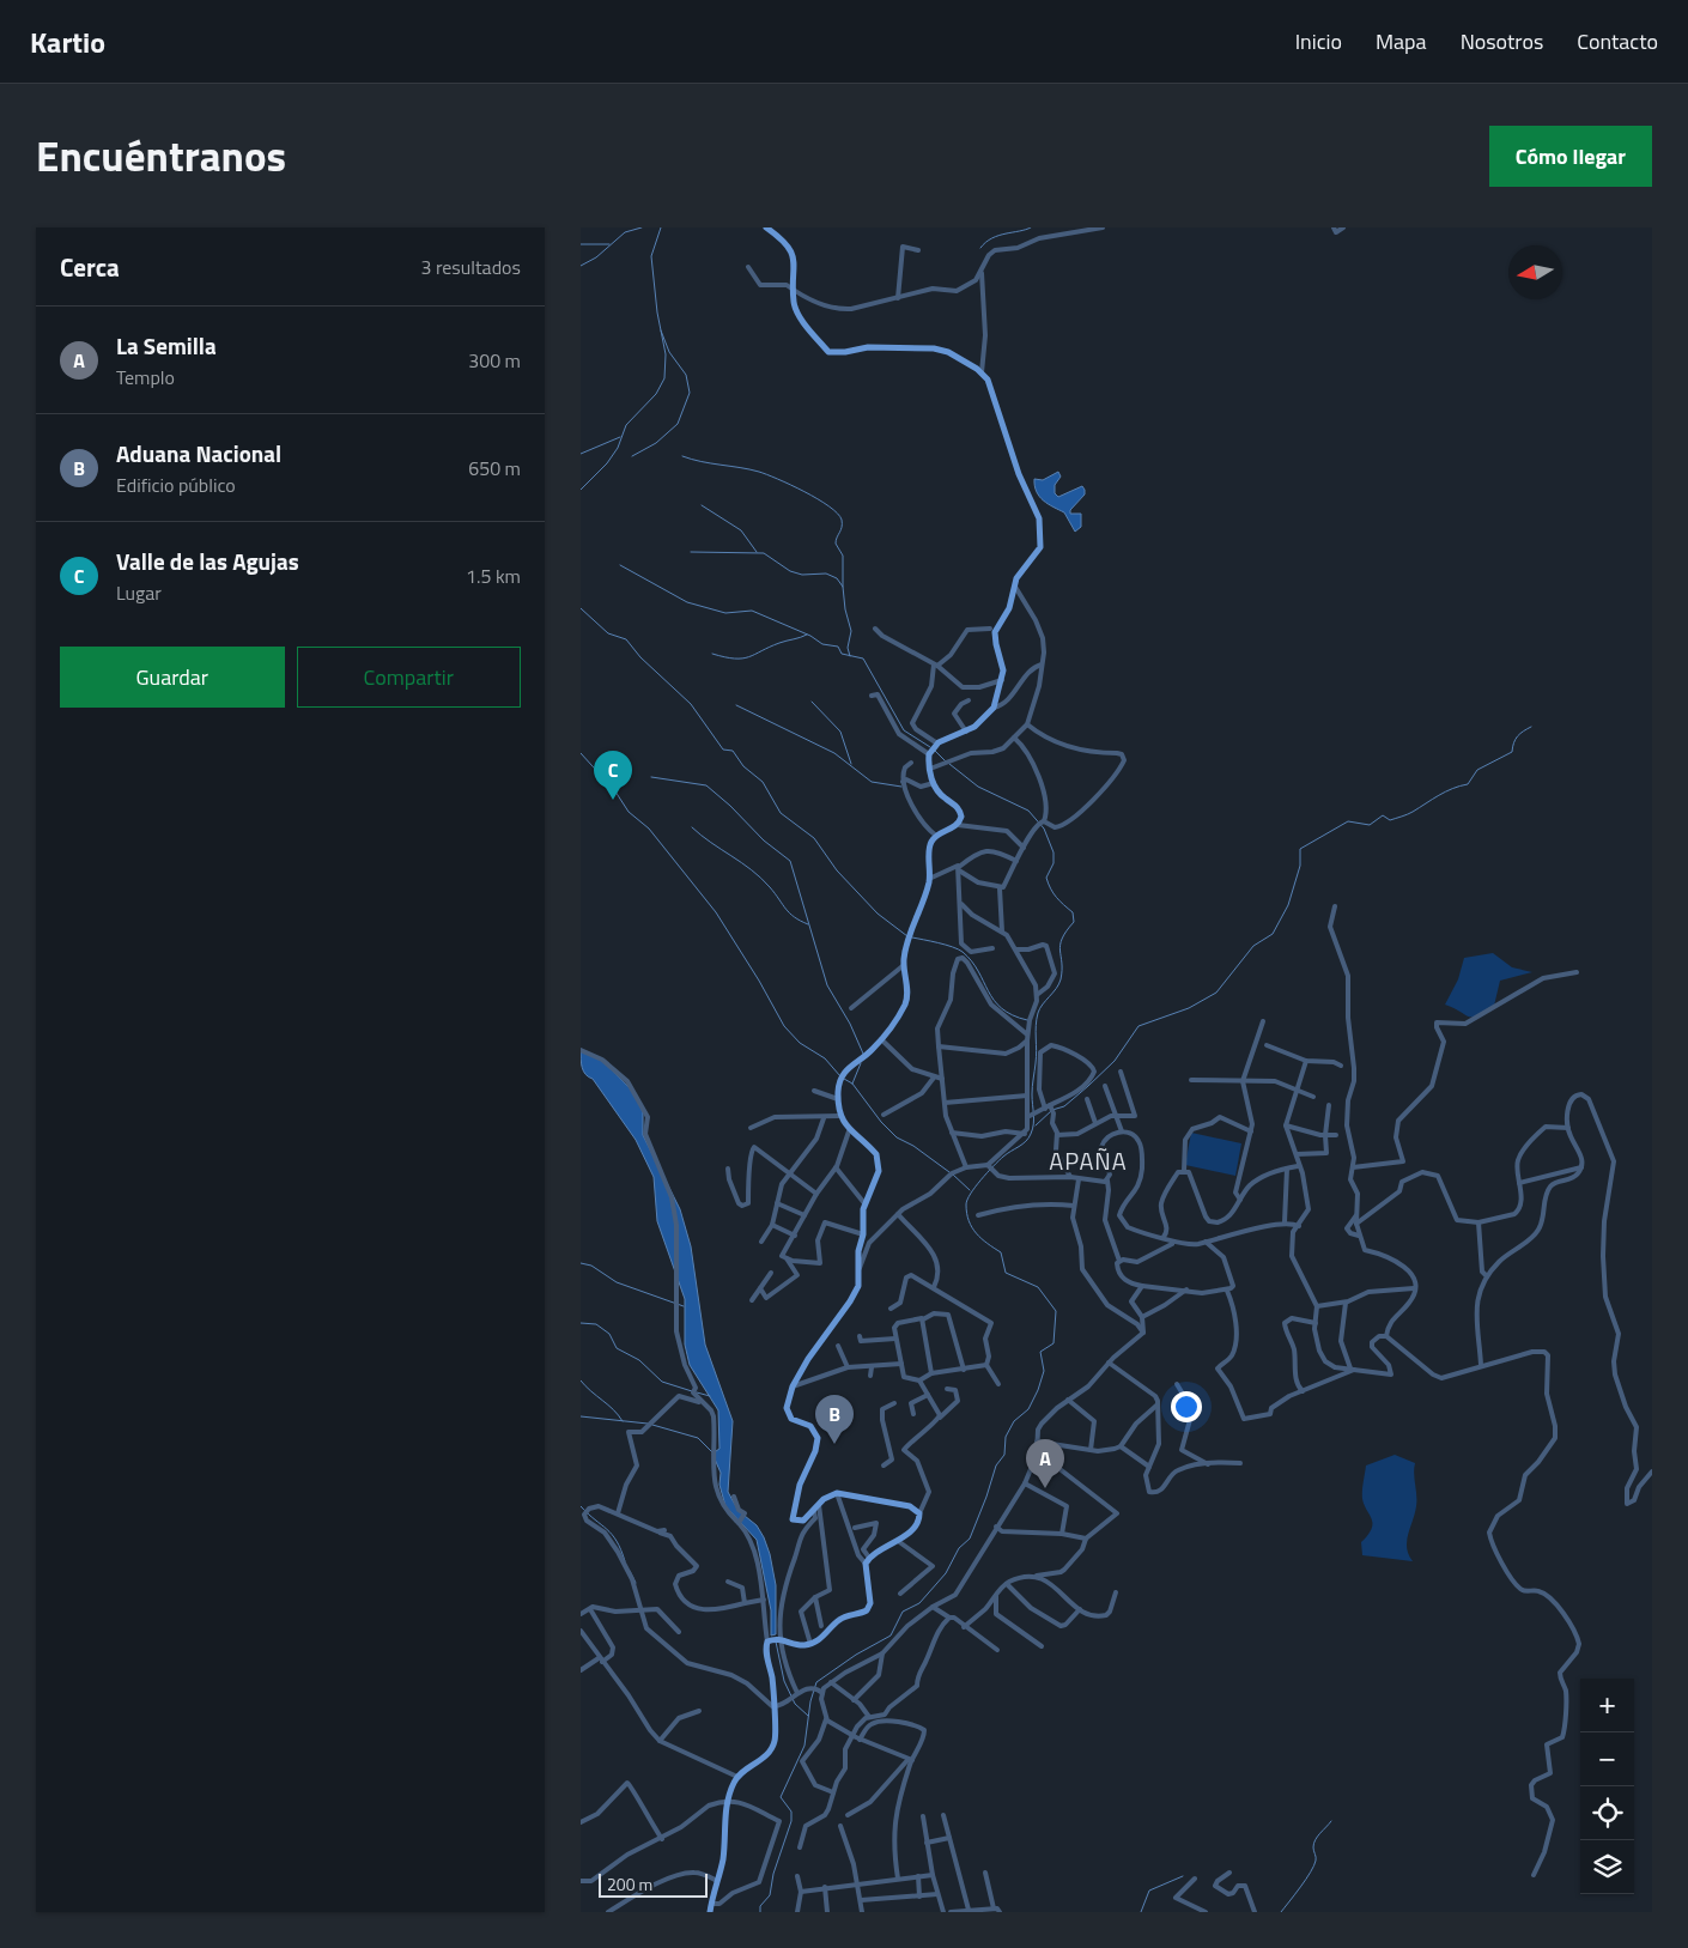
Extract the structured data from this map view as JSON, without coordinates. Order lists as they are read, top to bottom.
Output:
{
  "districts": ["APAÑA"],
  "scale_bar": "200 m",
  "north": "left",
  "page": {
    "header": "Kartio",
    "nav": [
      "Inicio",
      "Mapa",
      "Nosotros",
      "Contacto"
    ],
    "title": "Encuéntranos",
    "buttons": [
      "Cómo llegar",
      ["Guardar", "Compartir"]
    ],
    "heading": ["Cerca", "3 resultados"],
    "list": [
      {
        "mark": "A",
        "name": "La Semilla",
        "note": "Templo",
        "value": "300 m"
      },
      {
        "mark": "B",
        "name": "Aduana Nacional",
        "note": "Edificio público",
        "value": "650 m"
      },
      {
        "mark": "C",
        "name": "Valle de las Agujas",
        "note": "Lugar",
        "value": "1.5 km"
      }
    ],
    "pins": ["C", "B", "A"],
    "map_buttons": ["+", "−"],
    "scale": "200 m"
  }
}
